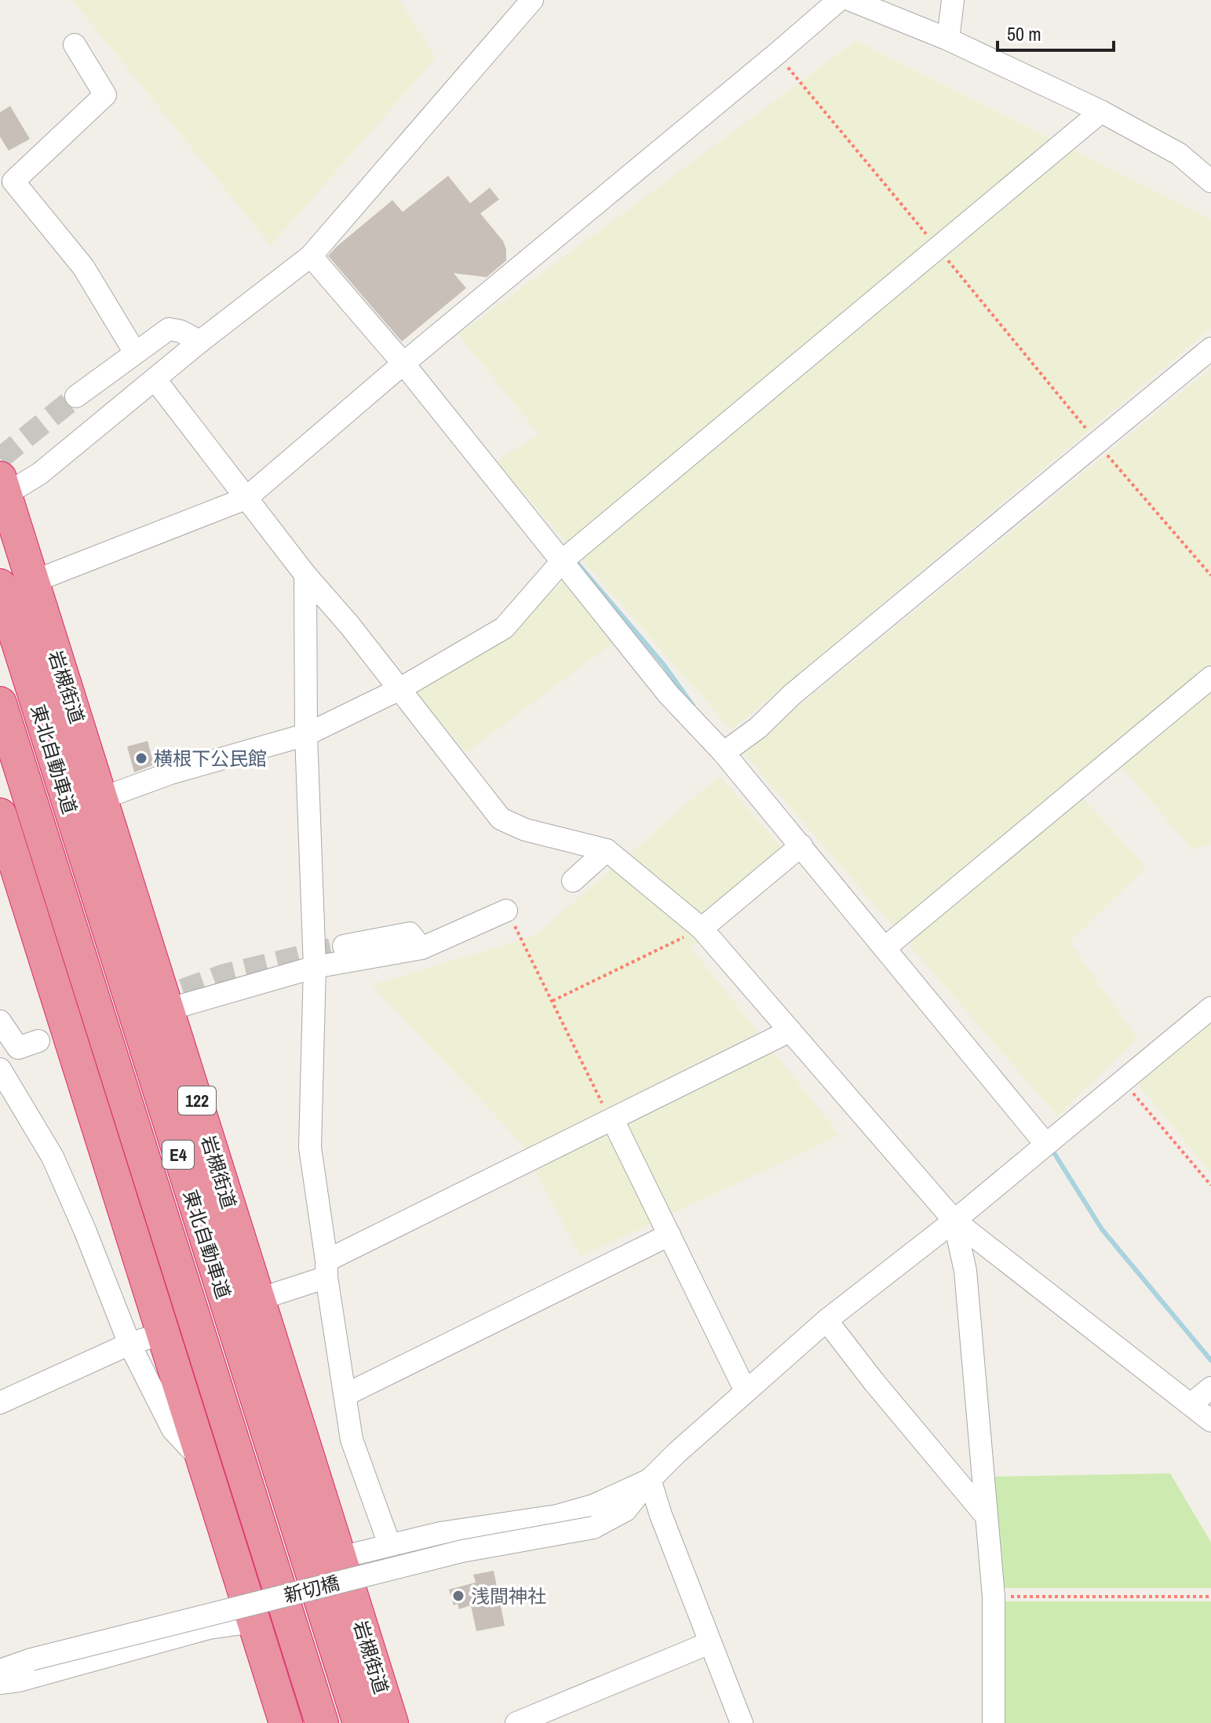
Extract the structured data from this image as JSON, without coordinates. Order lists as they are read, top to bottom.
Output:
{
  "streets": {
    "highway": [
      "岩槻街道",
      "東北自動車道",
      "122",
      "E4"
    ],
    "street": ["新切橋"]
  },
  "places": ["横根下公民館", "浅間神社"],
  "scale_bar": "50 m"
}
